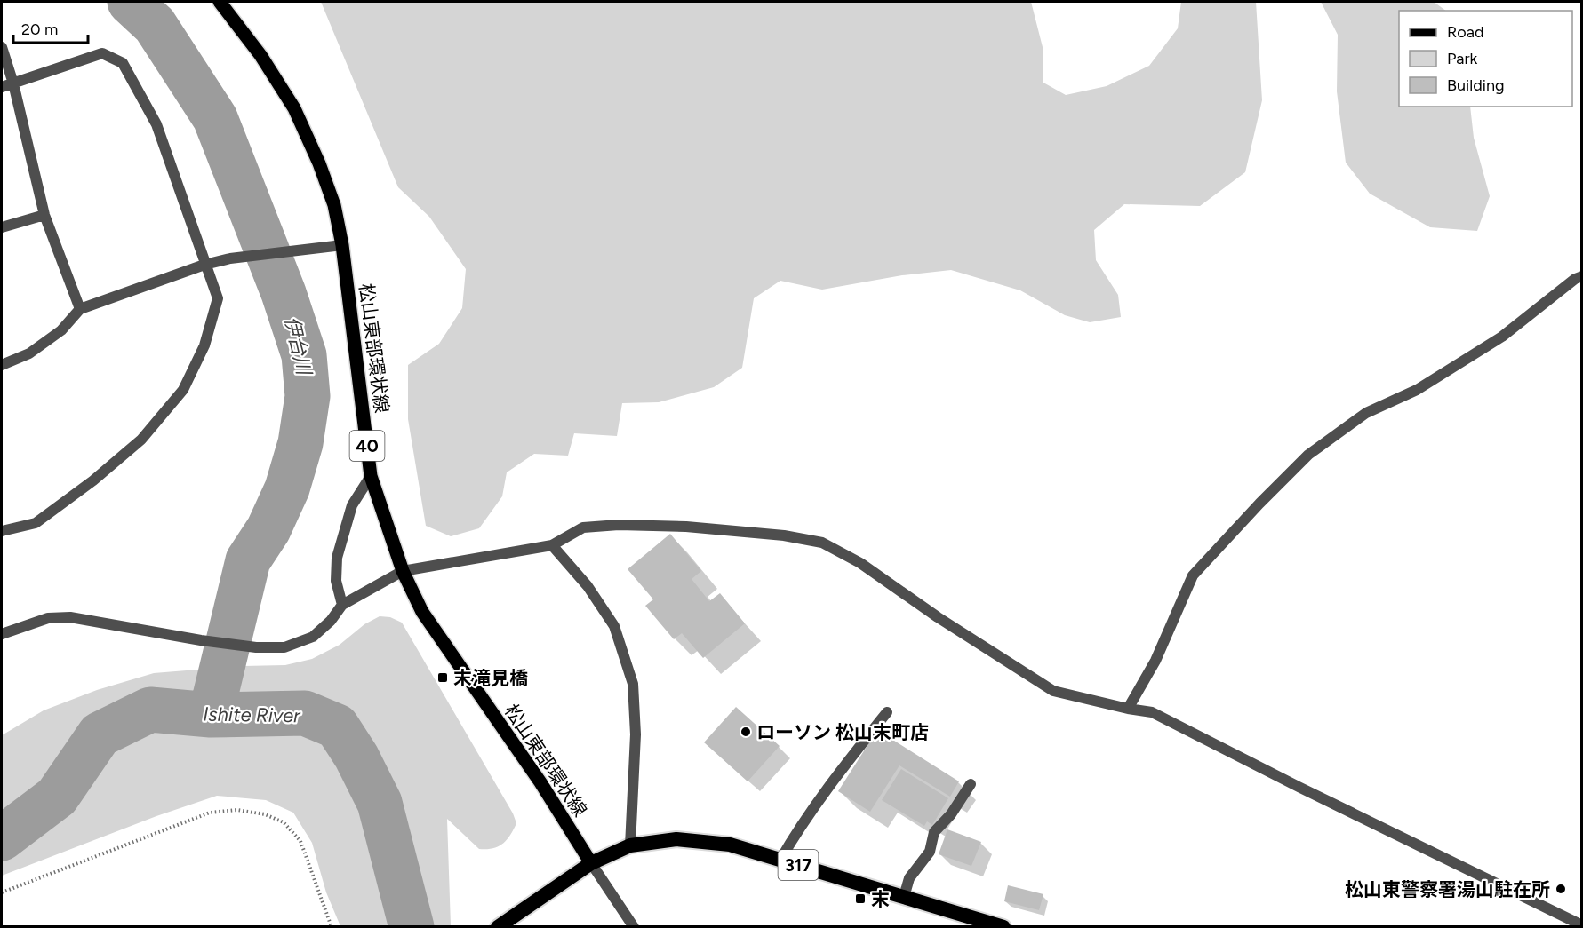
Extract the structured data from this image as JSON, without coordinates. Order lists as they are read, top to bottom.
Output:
{
  "streets": {
    "highway": ["317"],
    "main road": ["松山東部環状線", "40"]
  },
  "crossings": [
    ["松山東部環状線", "317"]
  ],
  "water": ["伊台川", "Ishite River"],
  "places": {
    "transit": ["末滝見橋", "末"],
    "other": ["ローソン 松山末町店", "松山東警察署湯山駐在所"]
  },
  "legend": ["Road", "Park", "Building"],
  "scale_bar": "20 m"
}
